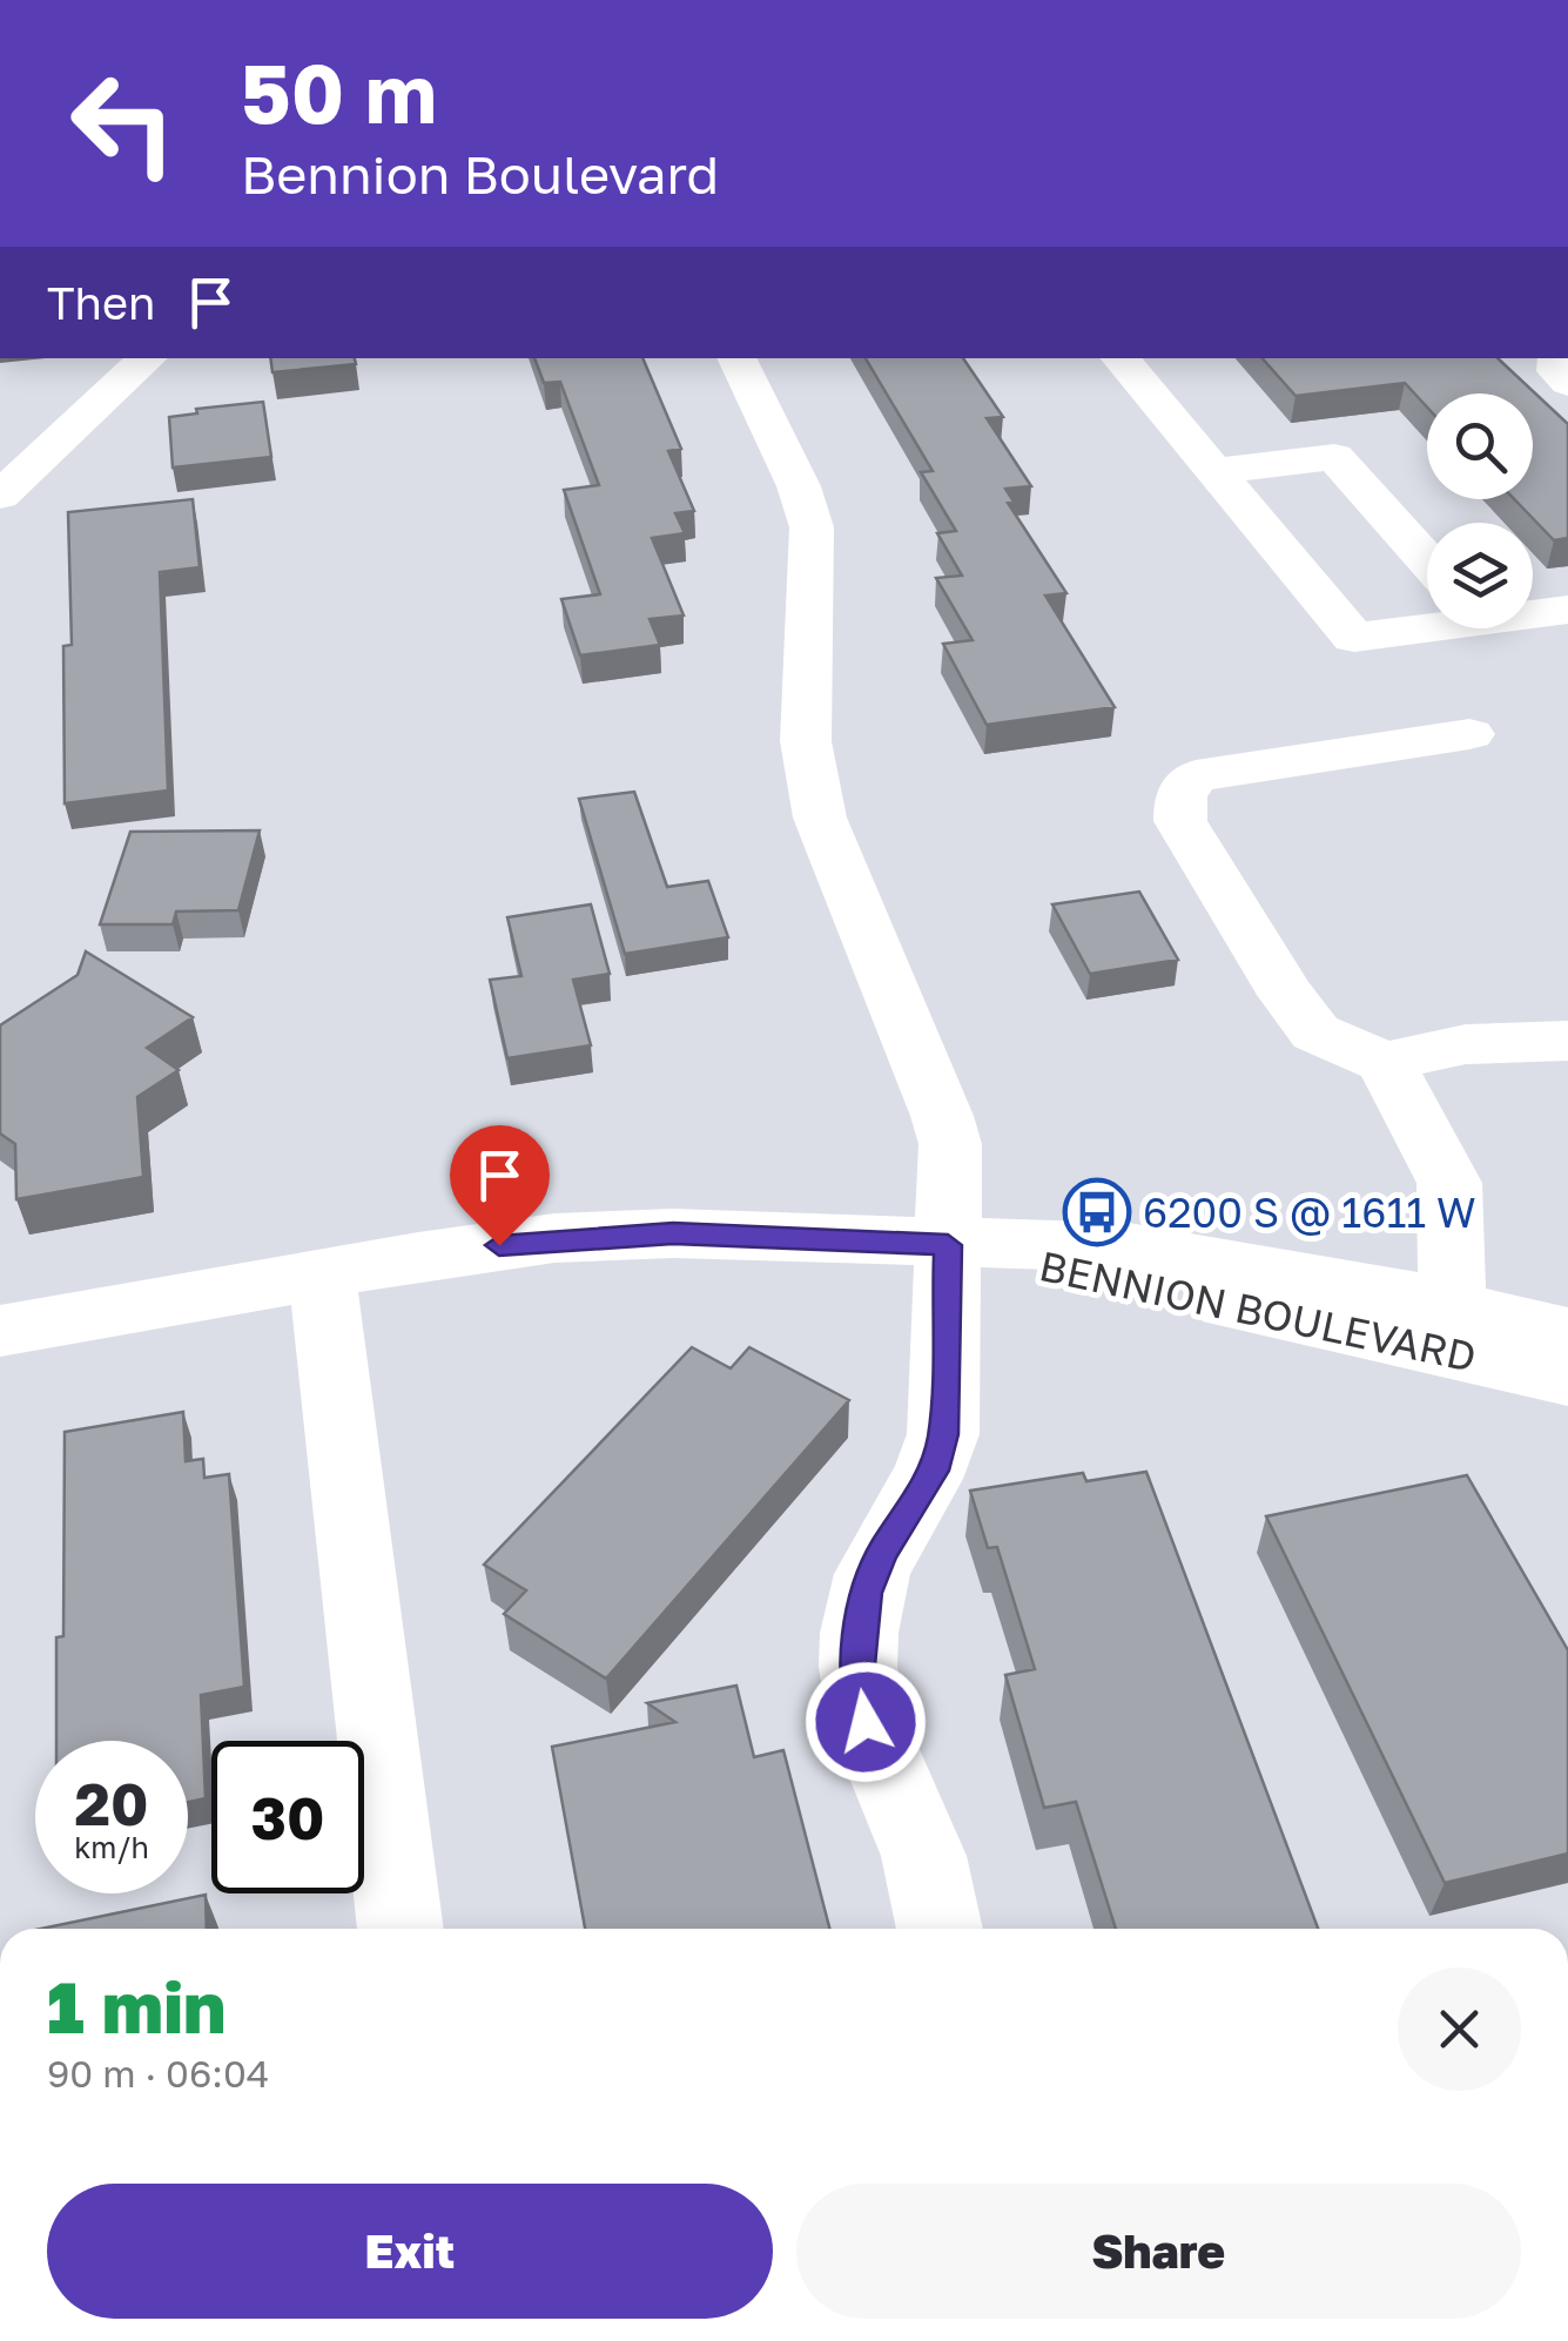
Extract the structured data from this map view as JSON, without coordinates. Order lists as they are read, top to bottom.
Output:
{
  "streets": {
    "street": ["BENNION BOULEVARD"]
  },
  "places": {
    "bus stop": ["6200 S @ 1611 W"]
  },
  "page": {
    "turn": ["50 m", "Bennion Boulevard"],
    "then": "Then",
    "speed": "20 km/h",
    "limit": "30",
    "heading": ["1 min", "90 m · 06:04"],
    "buttons": ["Exit", "Share"]
  }
}
